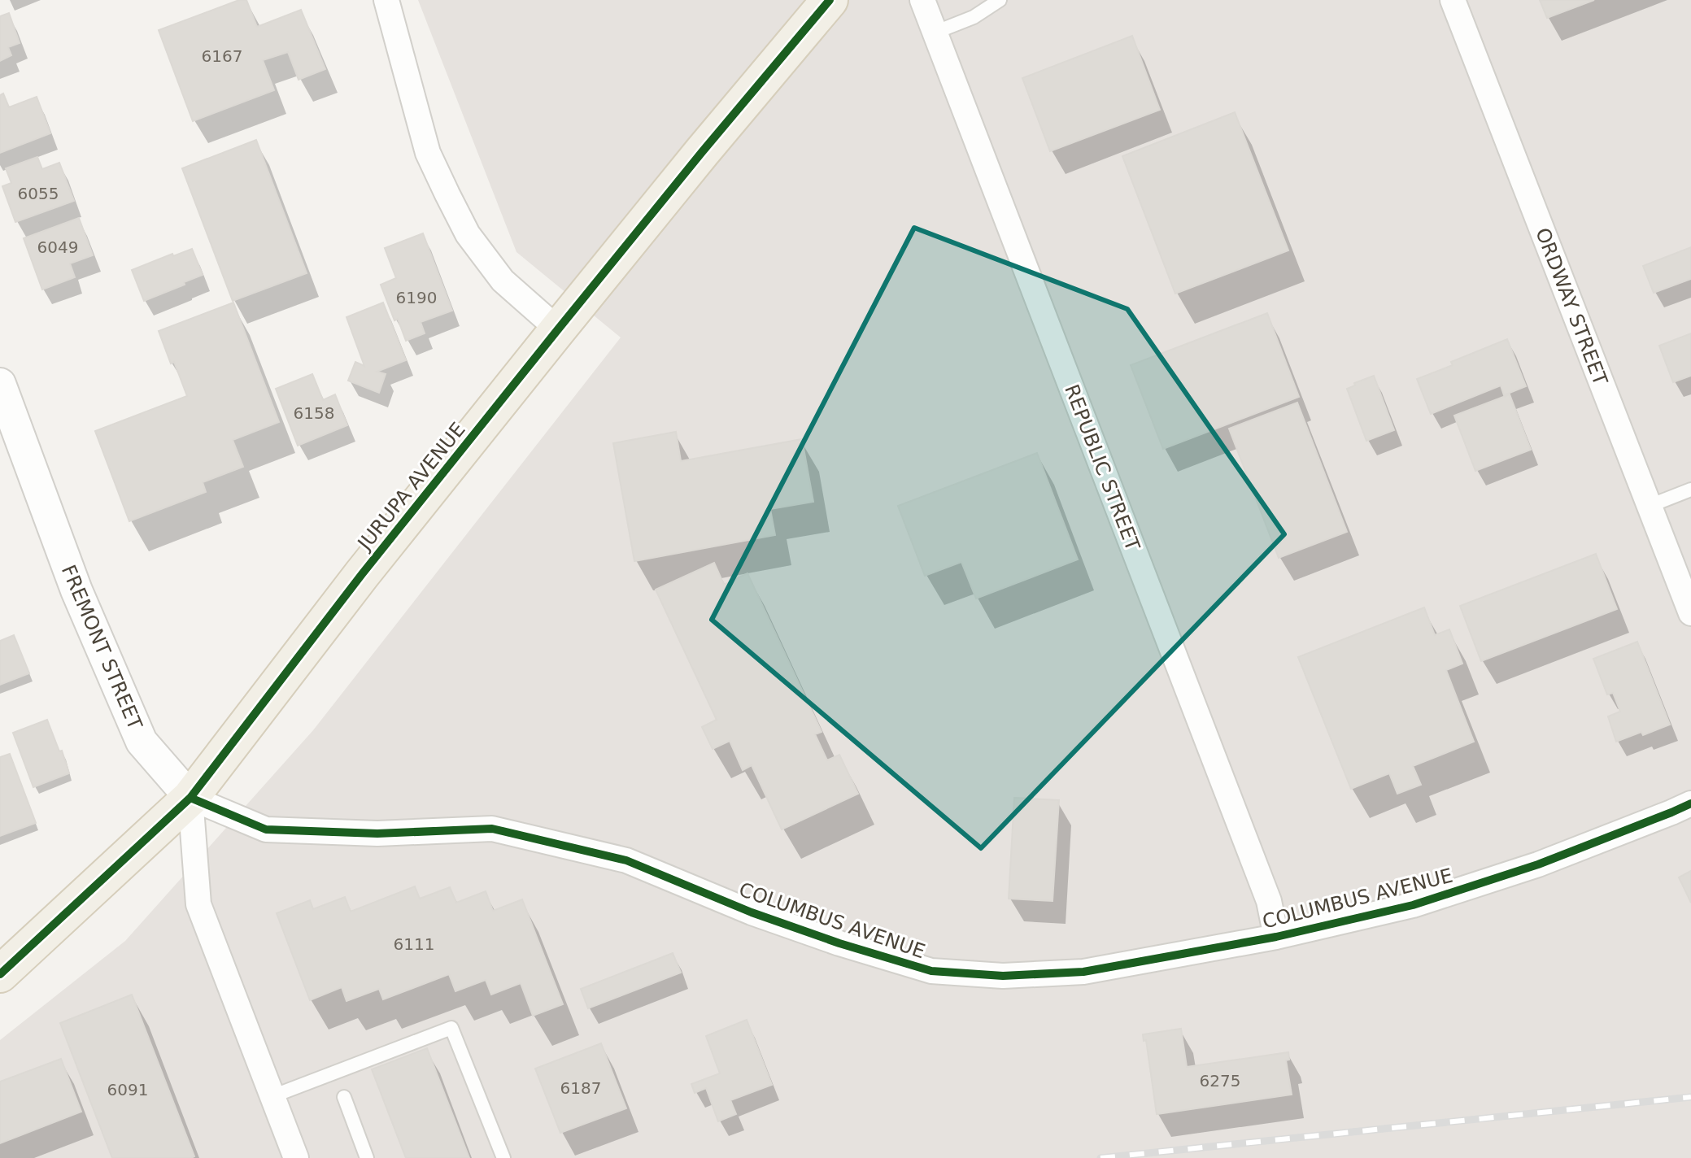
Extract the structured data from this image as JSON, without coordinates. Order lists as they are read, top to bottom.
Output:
{
  "streets": {
    "main road": ["JURUPA AVENUE"],
    "street": [
      "ORDWAY STREET",
      "REPUBLIC STREET",
      "FREMONT STREET",
      "COLUMBUS AVENUE"
    ]
  },
  "crossings": [
    ["REPUBLIC STREET", "COLUMBUS AVENUE"],
    ["JURUPA AVENUE", "FREMONT STREET"],
    ["JURUPA AVENUE", "COLUMBUS AVENUE"],
    ["FREMONT STREET", "COLUMBUS AVENUE"]
  ],
  "house_numbers": [
    "6167",
    "6055",
    "6049",
    "6190",
    "6158",
    "6111",
    "6275",
    "6187",
    "6091"
  ]
}
